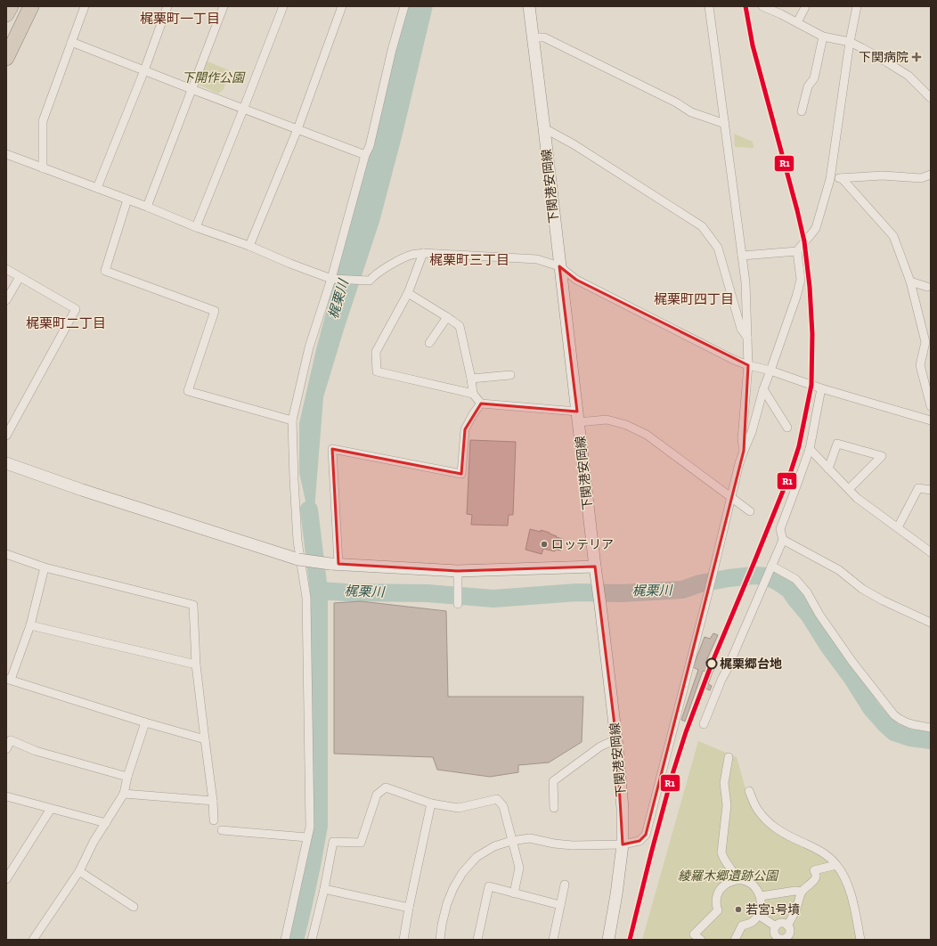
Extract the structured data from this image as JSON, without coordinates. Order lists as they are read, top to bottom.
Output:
{
  "streets": {
    "main road": ["下関港安岡線"]
  },
  "districts": [
    "梶栗町一丁目",
    "梶栗町三丁目",
    "梶栗町四丁目",
    "梶栗町二丁目"
  ],
  "water": ["梶栗川"],
  "parks": ["下開作公園", "綾羅木郷遺跡公園"],
  "places": {
    "health": ["下関病院"],
    "other": ["ロッテリア", "梶栗郷台地", "若宮1号墳"]
  },
  "lines": ["transit line R1"]
}
